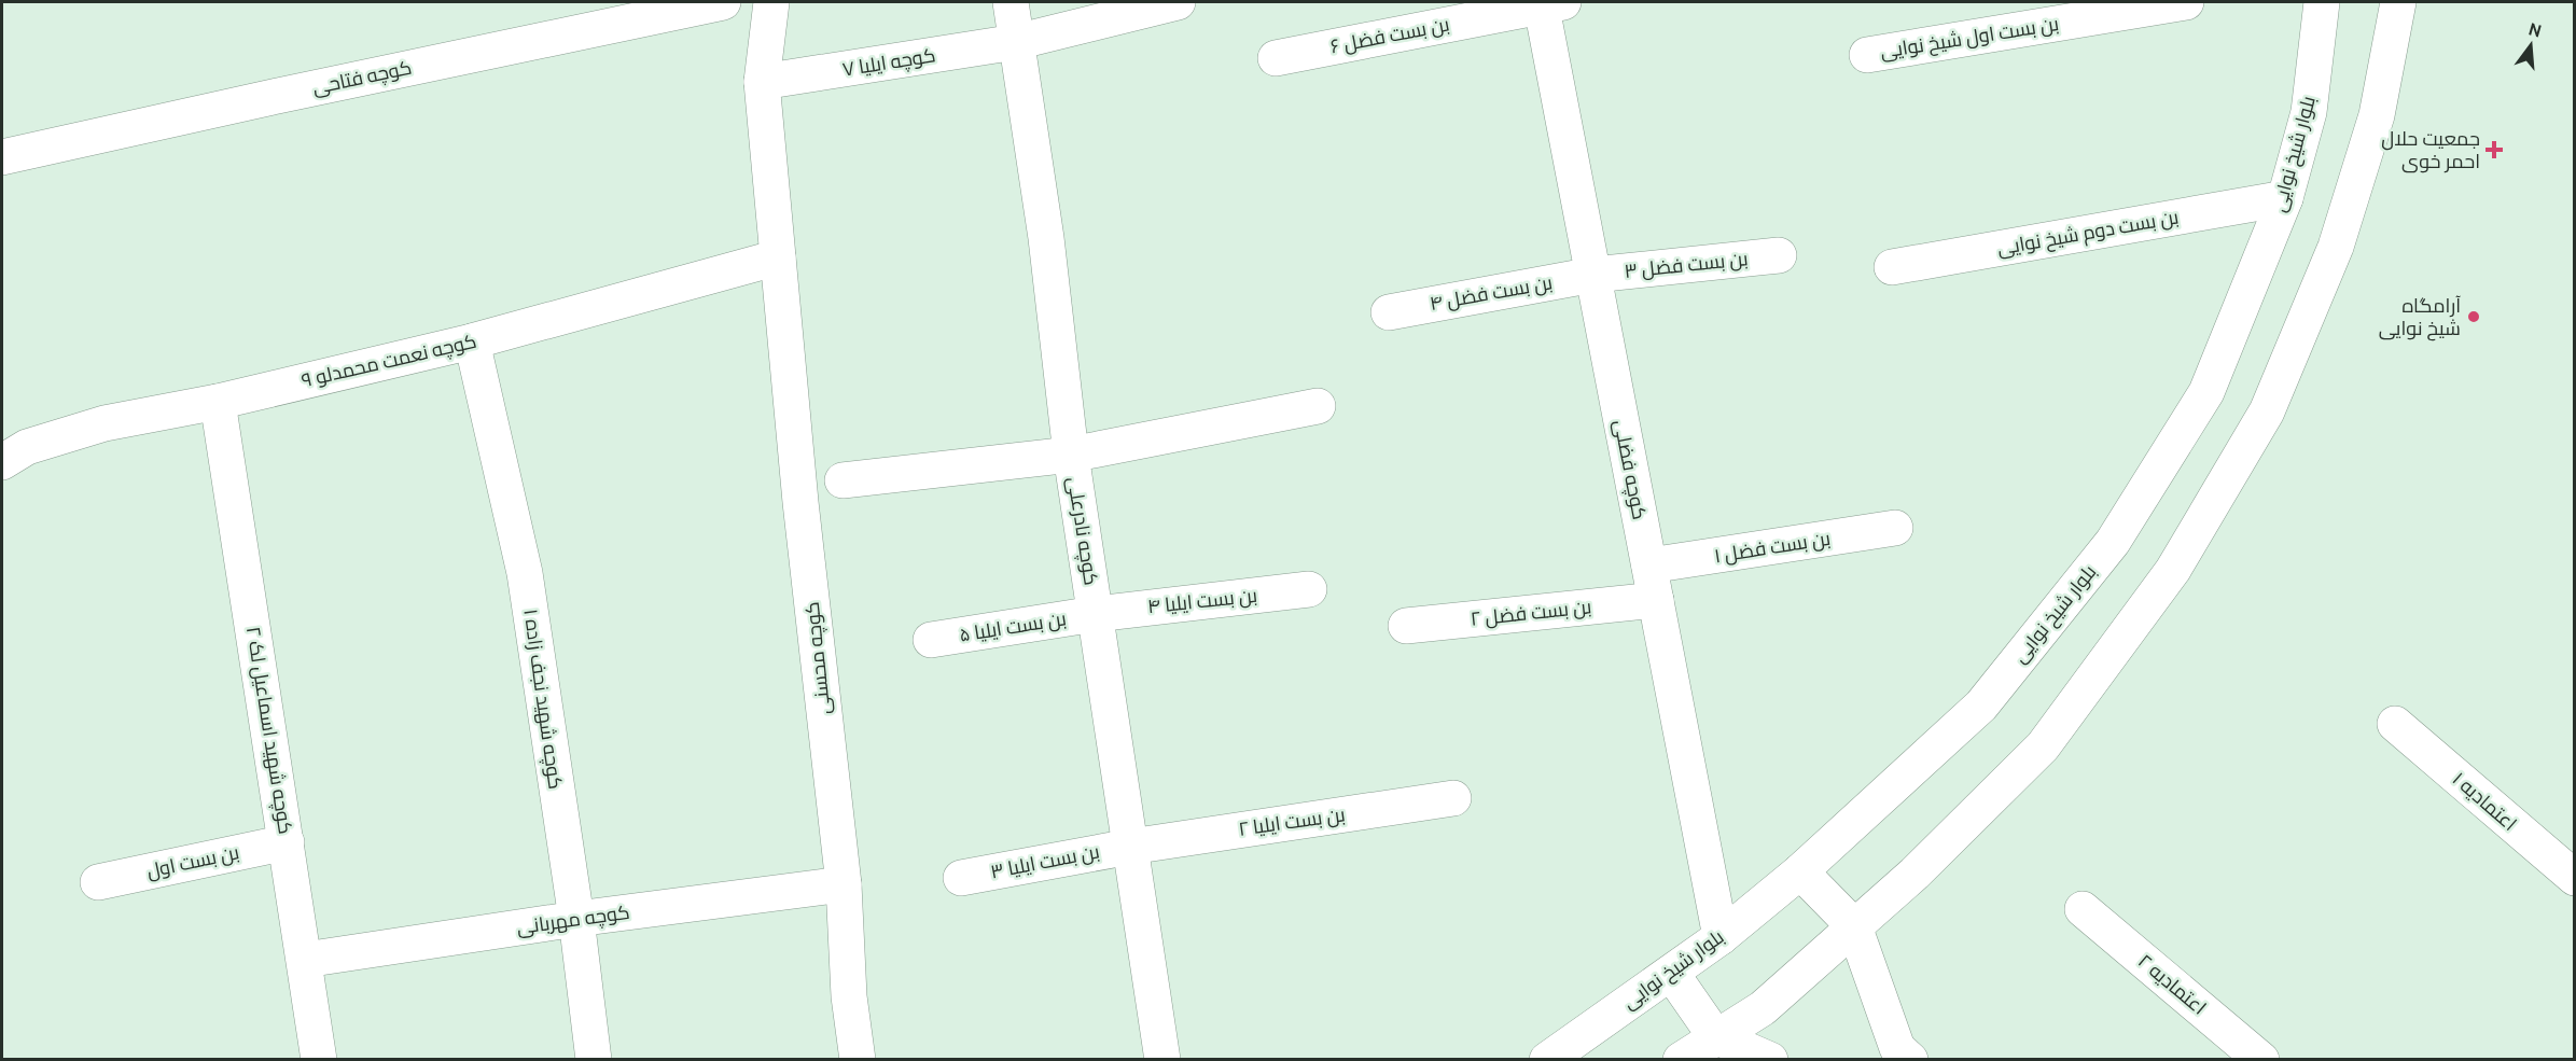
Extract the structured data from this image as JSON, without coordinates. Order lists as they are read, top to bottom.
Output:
{
  "streets": {
    "street": [
      "۶ بن بست فضل",
      "بن بست اول شیخ نوایی",
      "۷ کوچه ایلیا",
      "کوچه فتاحی",
      "بلوار شیخ نوایی",
      "بن بست دوم شیخ نوایی",
      "۳ بن بست فضل",
      "۴ بن بست فضل",
      "کوچه نعمت محمدلو ۹",
      "کوچه فضلی",
      "کوچه نادرعلی",
      "بن بست فضل ۱",
      "۴ بن بست ایلیا",
      "۲ بن بست فضل",
      "۵ بن بست ایلیا",
      "کوچه محسنی",
      "کوچه شهید نجف زاده ۱",
      "کوچه شهید اسماعیل لک ۲",
      "اعتمادیه ۱",
      "بن بست ایلیا ۲",
      "بن بست اول",
      "۳ بن بست ایلیا",
      "کوچه مهربانی",
      "اعتمادیه ۲"
    ]
  },
  "crossings": [
    ["۶ بن بست فضل", "کوچه فضلی"],
    ["۷ کوچه ایلیا", "کوچه نادرعلی"],
    ["۷ کوچه ایلیا", "کوچه محسنی"],
    ["بلوار شیخ نوایی", "بن بست دوم شیخ نوایی"],
    ["بلوار شیخ نوایی", "کوچه فضلی"],
    ["۳ بن بست فضل", "۴ بن بست فضل"],
    ["۳ بن بست فضل", "کوچه فضلی"],
    ["۴ بن بست فضل", "کوچه فضلی"],
    ["کوچه نعمت محمدلو ۹", "کوچه محسنی"],
    ["کوچه نعمت محمدلو ۹", "کوچه شهید نجف زاده ۱"],
    ["کوچه نعمت محمدلو ۹", "کوچه شهید اسماعیل لک ۲"],
    ["کوچه فضلی", "بن بست فضل ۱"],
    ["کوچه فضلی", "۲ بن بست فضل"],
    ["کوچه نادرعلی", "۴ بن بست ایلیا"],
    ["کوچه نادرعلی", "۵ بن بست ایلیا"],
    ["کوچه نادرعلی", "بن بست ایلیا ۲"],
    ["کوچه نادرعلی", "۳ بن بست ایلیا"],
    ["۴ بن بست ایلیا", "۵ بن بست ایلیا"],
    ["کوچه محسنی", "کوچه مهربانی"],
    ["کوچه شهید نجف زاده ۱", "کوچه مهربانی"],
    ["کوچه شهید اسماعیل لک ۲", "بن بست اول"],
    ["کوچه شهید اسماعیل لک ۲", "کوچه مهربانی"],
    ["بن بست ایلیا ۲", "۳ بن بست ایلیا"]
  ],
  "places": {
    "health": ["جمعیت حلال احمر خوی"],
    "other": ["آرامگاه شیخ نوایی"]
  },
  "north": "top"
}
